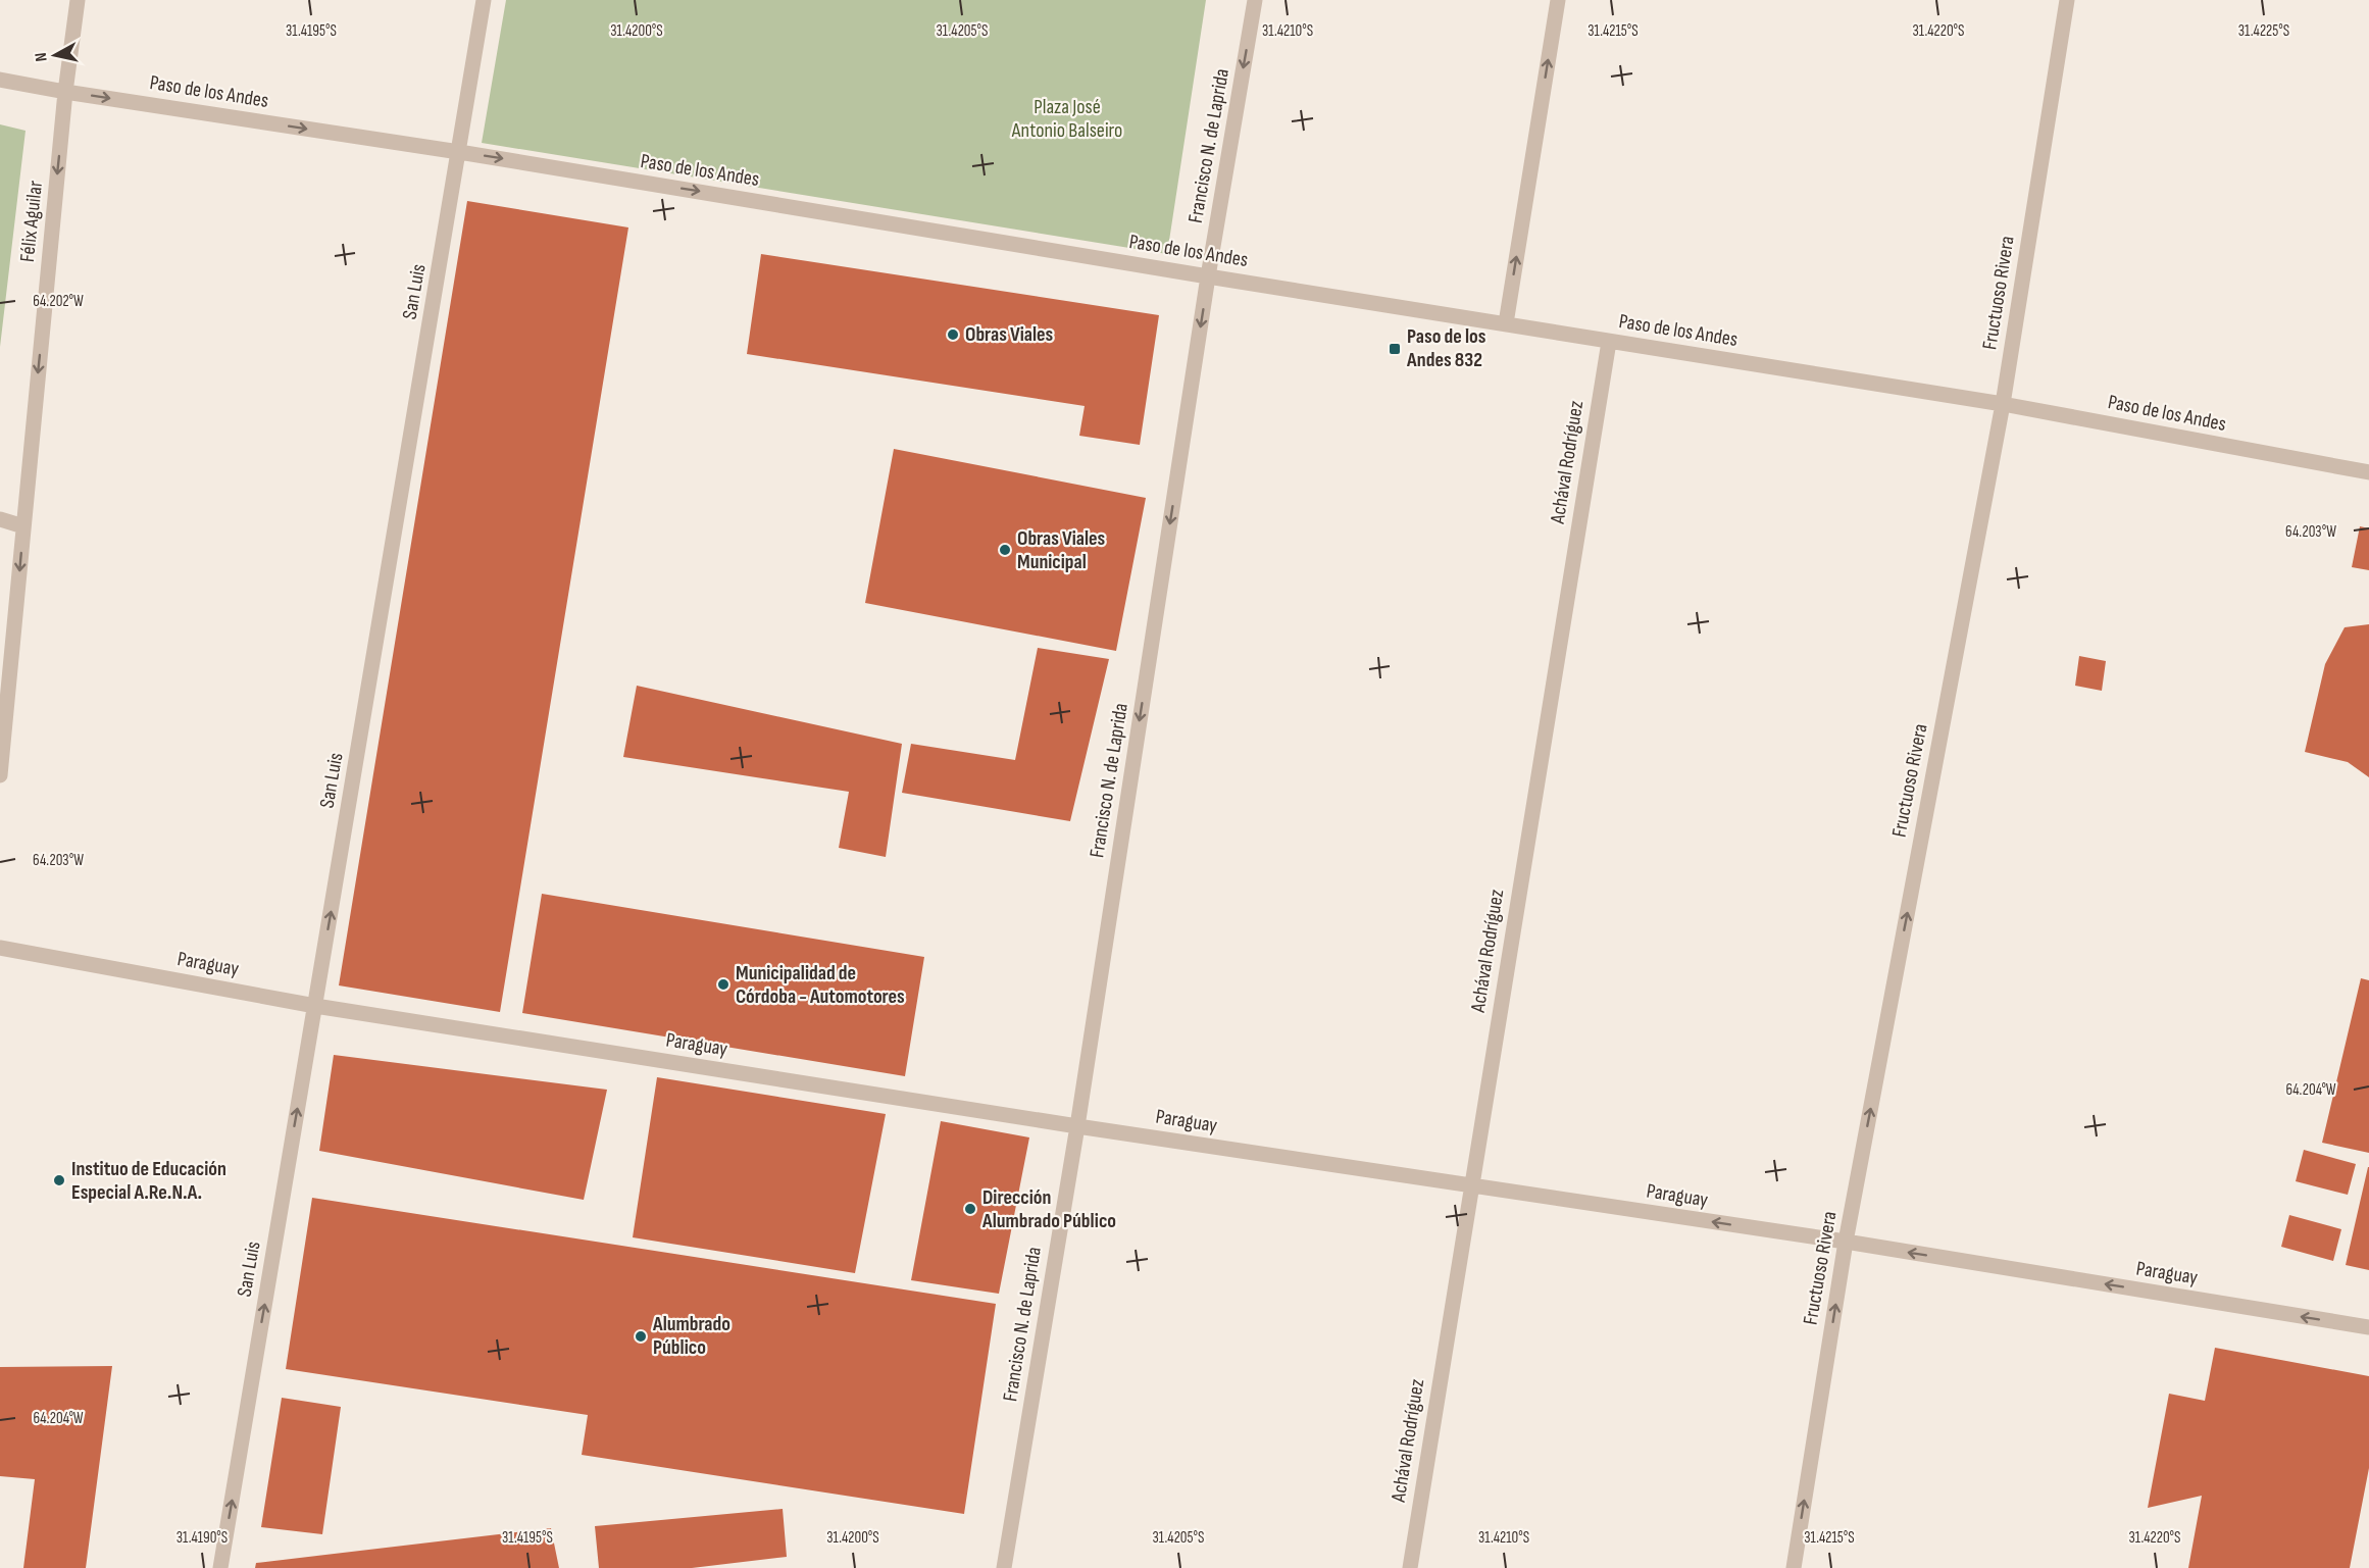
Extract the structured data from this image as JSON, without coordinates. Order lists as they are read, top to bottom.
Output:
{
  "streets": {
    "street": [
      "Paso de los Andes",
      "Francisco N. de Laprida",
      "Félix Aguilar",
      "San Luis",
      "Fructuoso Rivera",
      "Achával Rodríguez",
      "Paraguay"
    ]
  },
  "crossings": [
    ["Paso de los Andes", "Francisco N. de Laprida"],
    ["Paso de los Andes", "Félix Aguilar"],
    ["Paso de los Andes", "San Luis"],
    ["Paso de los Andes", "Fructuoso Rivera"],
    ["Paso de los Andes", "Achával Rodríguez"],
    ["Francisco N. de Laprida", "Paraguay"],
    ["San Luis", "Paraguay"],
    ["Fructuoso Rivera", "Paraguay"],
    ["Achával Rodríguez", "Paraguay"]
  ],
  "one_way": [
    "Paso de los Andes",
    "Francisco N. de Laprida",
    "Félix Aguilar",
    "San Luis",
    "Fructuoso Rivera",
    "Paraguay"
  ],
  "parks": ["Plaza José Antonio Balseiro"],
  "places": {
    "other": [
      "Obras Viales",
      "Obras Viales Municipal",
      "Municipalidad de Córdoba - Automotores",
      "Instituo de Educación Especial A.Re.N.A.",
      "Dirección Alumbrado Público",
      "Alumbrado Público"
    ],
    "transit": ["Paso de los Andes 832"]
  },
  "north": "left",
  "coordinates": [
    "31.4195°S",
    "31.4200°S",
    "31.4205°S",
    "31.4210°S",
    "31.4215°S",
    "31.4220°S",
    "31.4225°S",
    "64.202°W",
    "64.203°W",
    "64.204°W",
    "31.4190°S"
  ]
}
